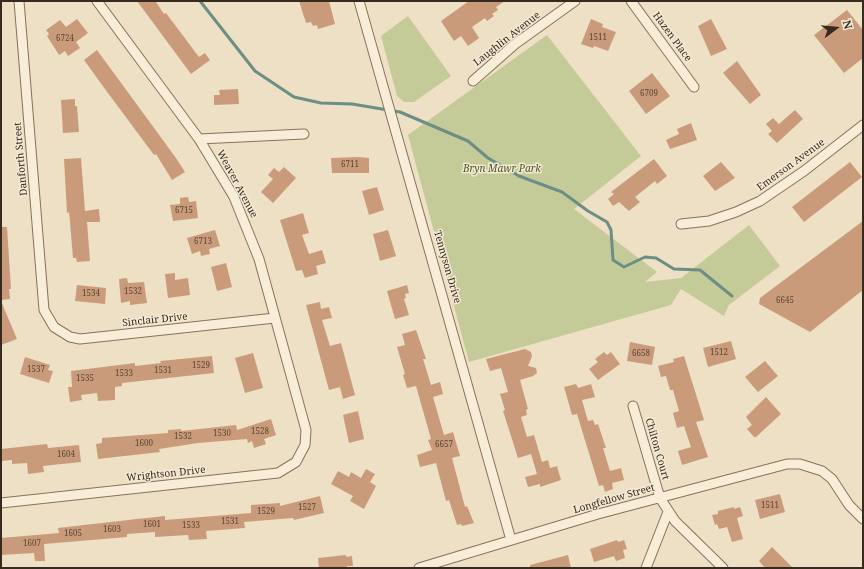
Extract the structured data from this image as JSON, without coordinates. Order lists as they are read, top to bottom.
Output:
{
  "streets": {
    "street": [
      "Hazen Place",
      "Laughlin Avenue",
      "Danforth Street",
      "Emerson Avenue",
      "Weaver Avenue",
      "Tennyson Drive",
      "Sinclair Drive",
      "Chilton Court",
      "Wrightson Drive",
      "Longfellow Street"
    ]
  },
  "crossings": [
    ["Danforth Street", "Sinclair Drive"],
    ["Weaver Avenue", "Sinclair Drive"],
    ["Weaver Avenue", "Wrightson Drive"],
    ["Tennyson Drive", "Longfellow Street"],
    ["Chilton Court", "Longfellow Street"]
  ],
  "parks": ["Bryn Mawr Park"],
  "house_numbers": [
    "1511",
    "6724",
    "6709",
    "6711",
    "6715",
    "6713",
    "1532",
    "1534",
    "6645",
    "1512",
    "6658",
    "1529",
    "1537",
    "1531",
    "1533",
    "1535",
    "1528",
    "1530",
    "1532",
    "1600",
    "6657",
    "1604",
    "1511",
    "1527",
    "1529",
    "1531",
    "1601",
    "1533",
    "1603",
    "1605",
    "1607"
  ],
  "north": "right"
}
